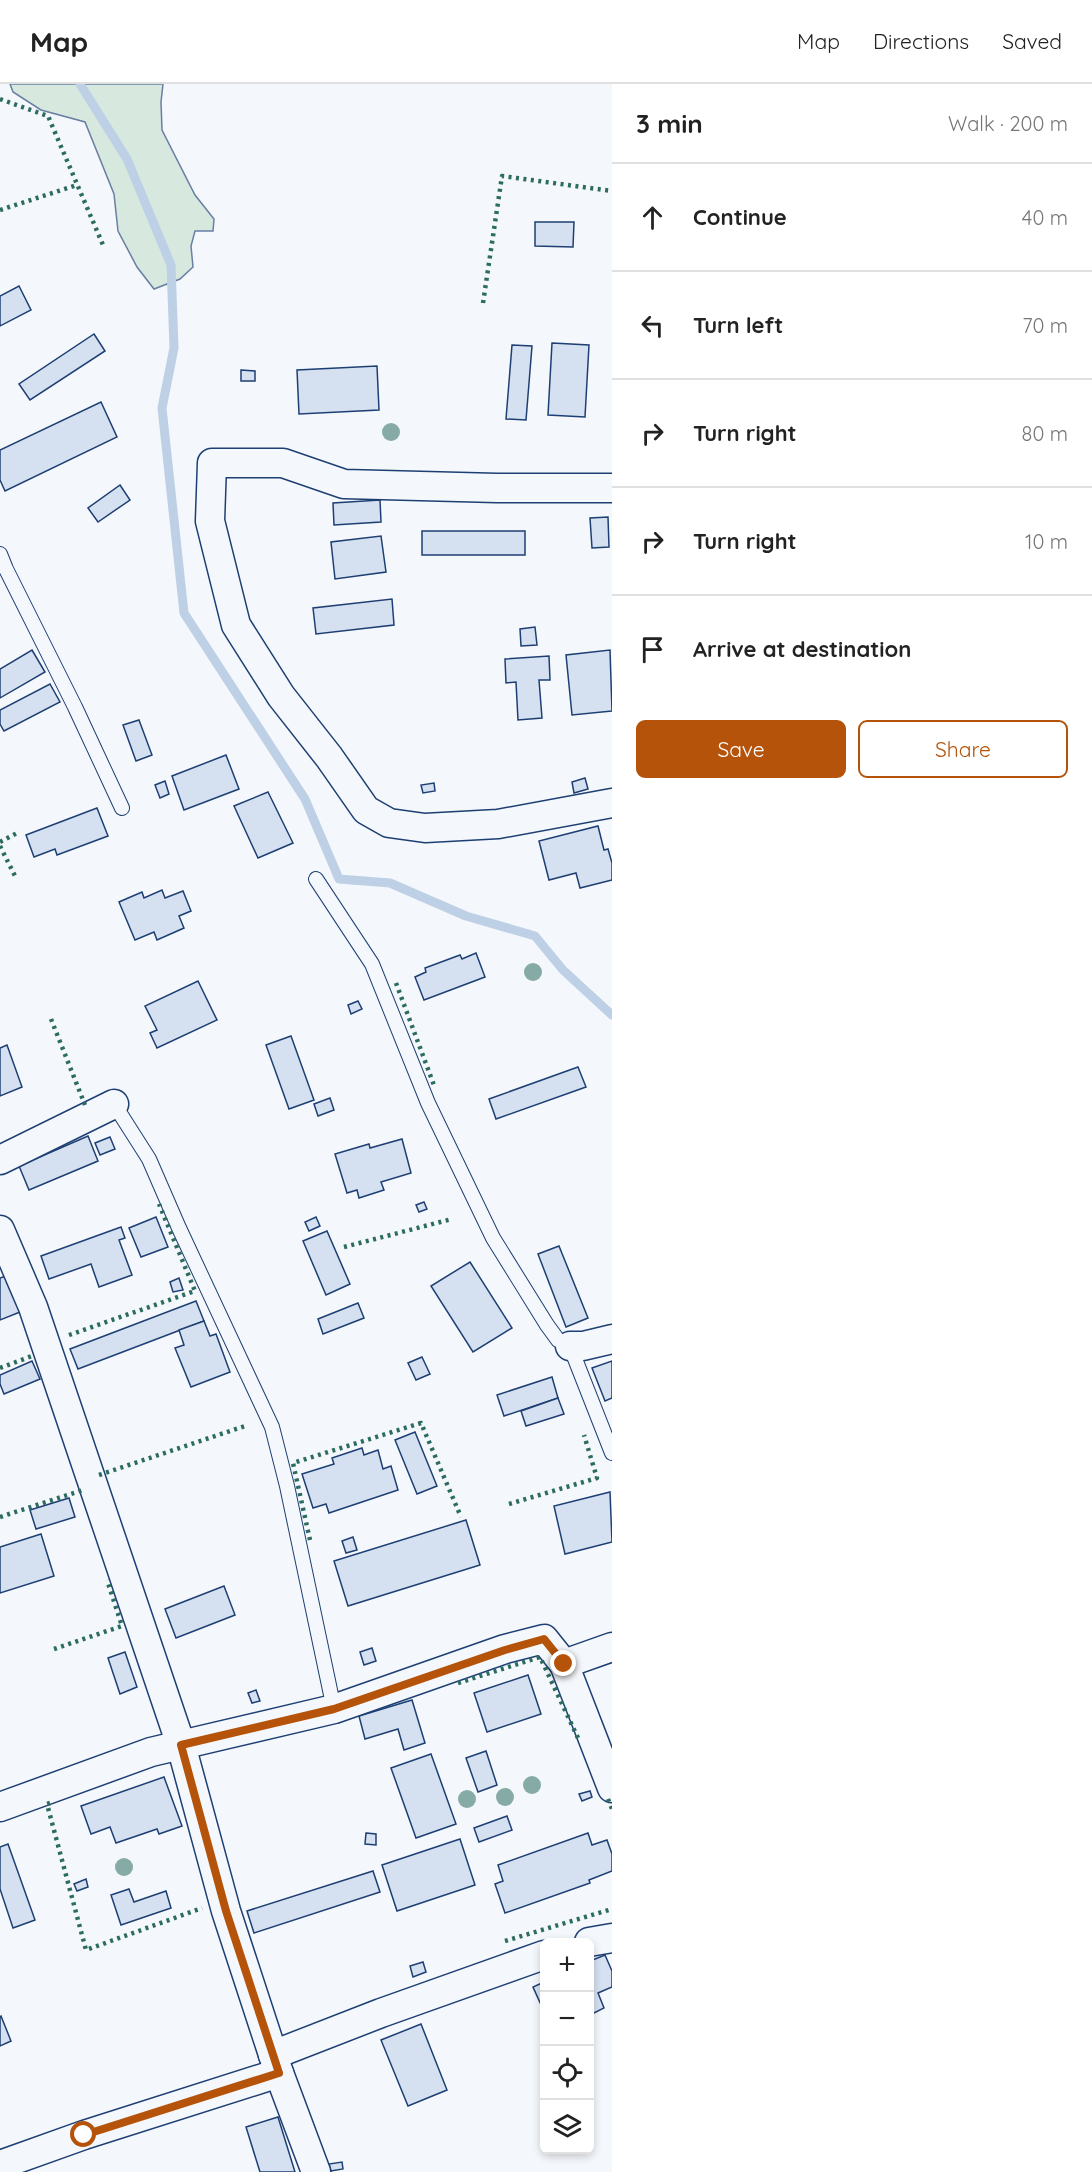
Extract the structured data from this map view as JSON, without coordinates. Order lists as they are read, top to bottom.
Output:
{
  "page": {
    "header": "Map",
    "nav": ["Map", "Directions", "Saved"],
    "heading": ["3 min", "Walk · 200 m"],
    "list": [
      ["Continue", "40 m"],
      ["Turn left", "70 m"],
      ["Turn right", "80 m"],
      ["Turn right", "10 m"],
      "Arrive at destination"
    ],
    "buttons": ["Save", "Share"],
    "map_buttons": ["+", "−"]
  }
}
